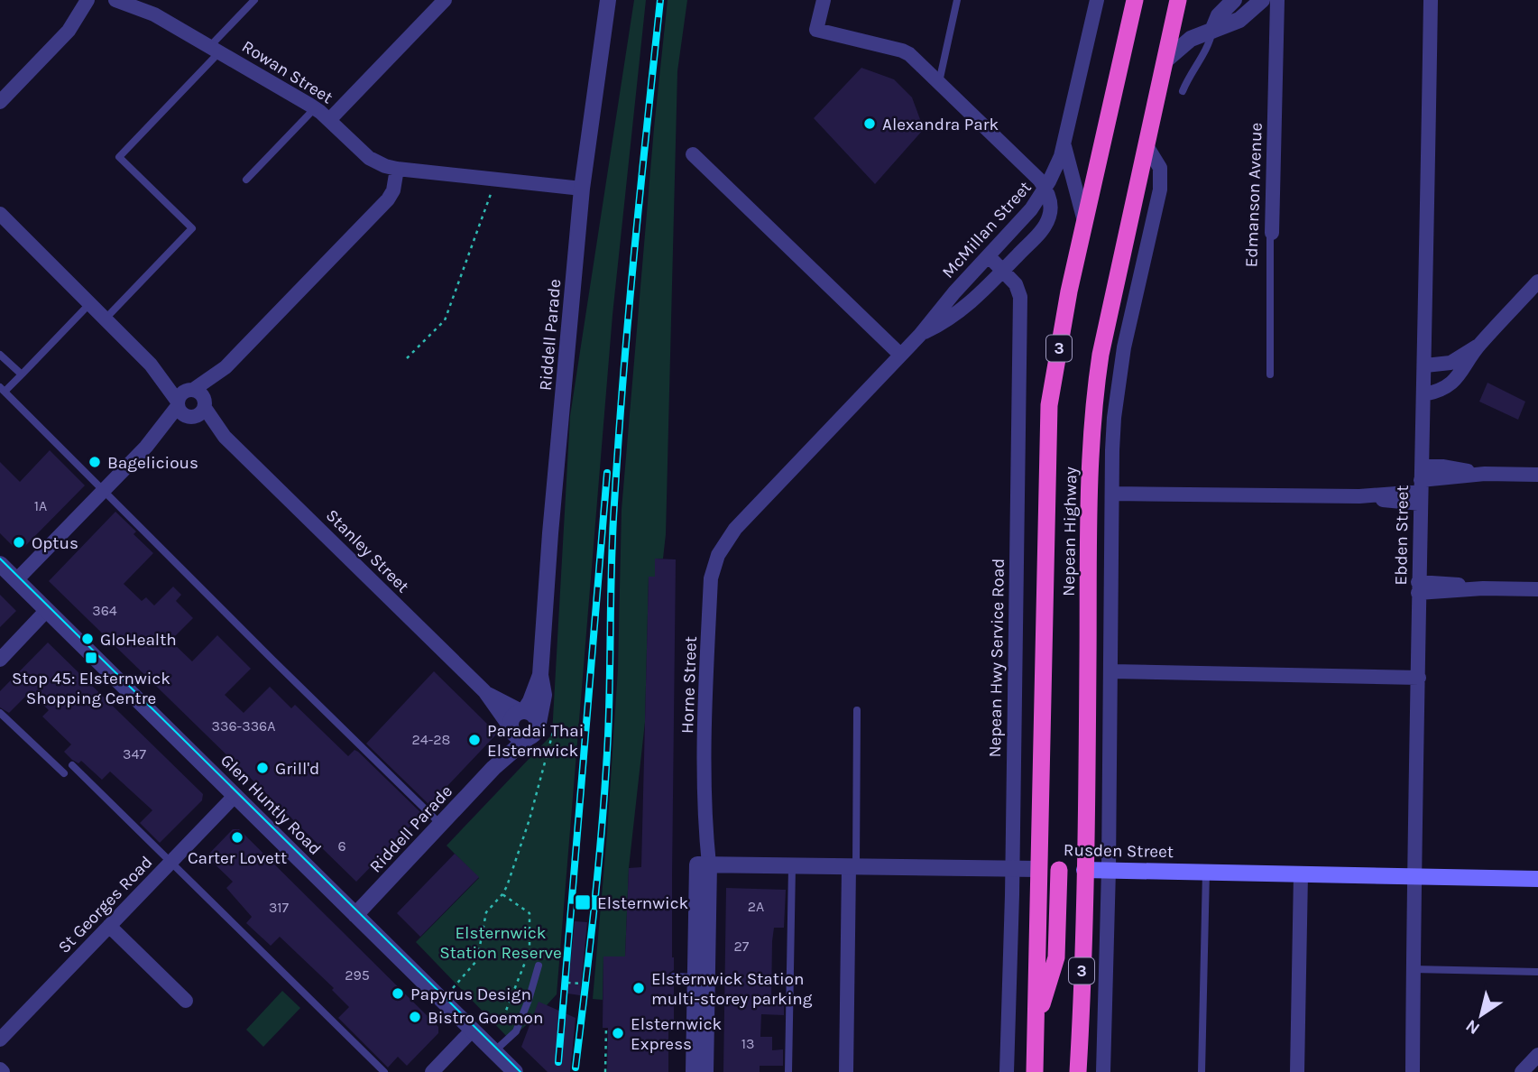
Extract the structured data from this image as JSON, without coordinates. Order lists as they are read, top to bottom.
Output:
{
  "streets": {
    "highway": ["3", "Nepean Highway", "Rusden Street"],
    "street": [
      "Rowan Street",
      "Edmanson Avenue",
      "McMillan Street",
      "Riddell Parade",
      "Ebden Street",
      "Stanley Street",
      "Nepean Hwy Service Road",
      "Horne Street",
      "Glen Huntly Road",
      "St Georges Road"
    ]
  },
  "crossings": [
    ["Rowan Street", "Riddell Parade"],
    ["McMillan Street", "Nepean Hwy Service Road"],
    ["McMillan Street", "Horne Street"],
    ["Riddell Parade", "Stanley Street"],
    ["Riddell Parade", "Glen Huntly Road"],
    ["Nepean Highway", "Rusden Street"],
    ["Ebden Street", "Rusden Street"],
    ["Nepean Hwy Service Road", "Rusden Street"],
    ["Horne Street", "Rusden Street"],
    ["Glen Huntly Road", "St Georges Road"]
  ],
  "parks": ["Elsternwick Station Reserve"],
  "places": {
    "other": [
      "Alexandra Park",
      "Bagelicious",
      "Optus",
      "GloHealth",
      "Paradai Thai Elsternwick",
      "Grill'd",
      "Carter Lovett",
      "Elsternwick Station multi-storey parking",
      "Papyrus Design",
      "Bistro Goemon",
      "Elsternwick Express"
    ],
    "transit": ["Stop 45: Elsternwick Shopping Centre", "Elsternwick"]
  },
  "house_numbers": [
    "1A",
    "364",
    "336-336A",
    "24-28",
    "347",
    "6",
    "2A",
    "317",
    "27",
    "295",
    "13"
  ],
  "north": "bottom left"
}
